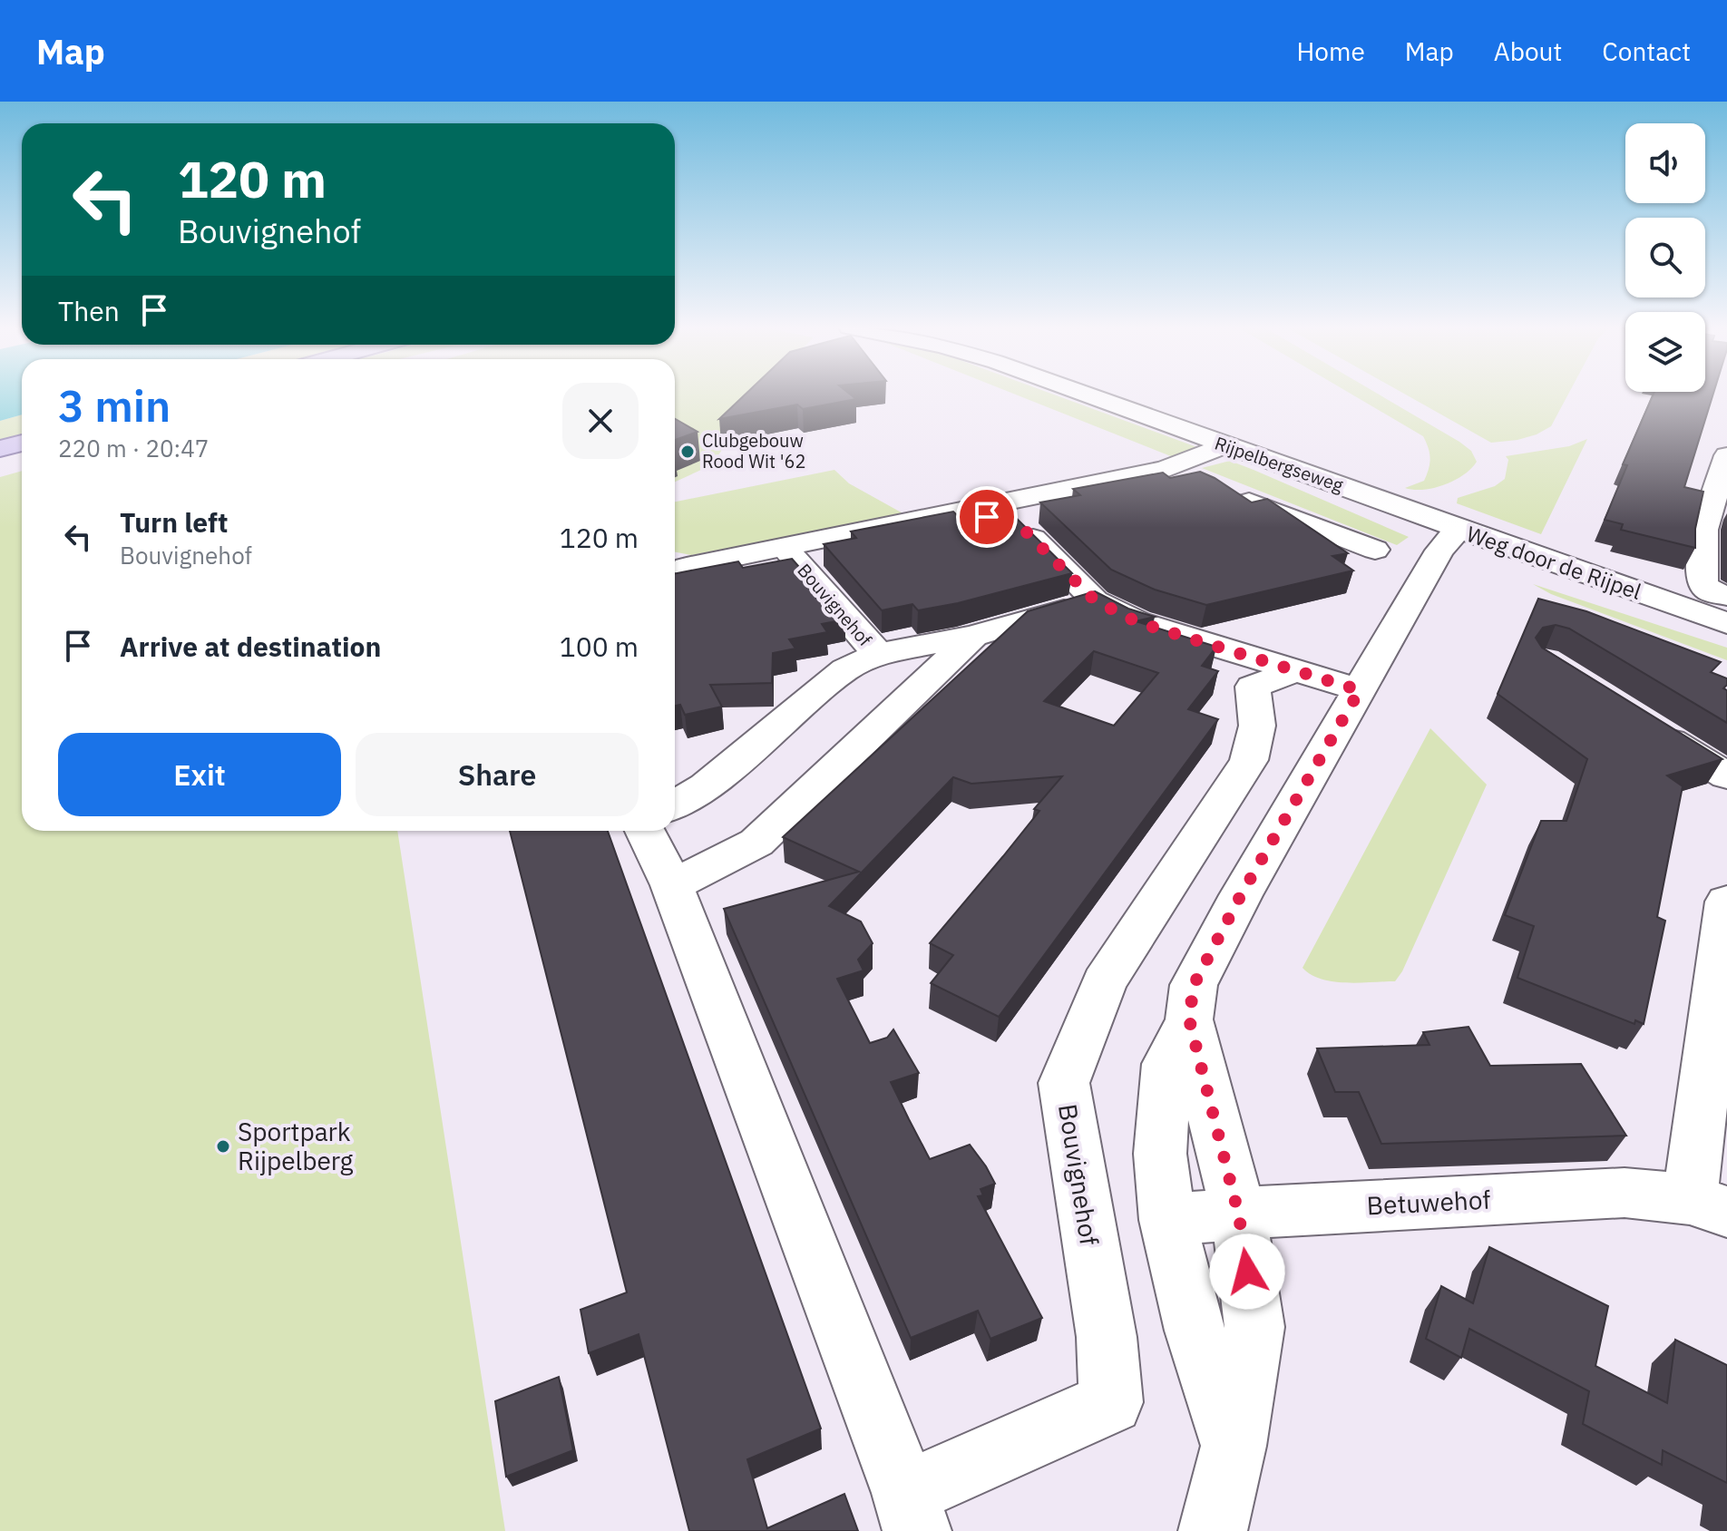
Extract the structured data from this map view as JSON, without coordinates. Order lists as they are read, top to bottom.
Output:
{
  "streets": {
    "street": [
      "Rijpelbergseweg",
      "Weg door de Rijpel",
      "Bouvignehof",
      "Betuwehof"
    ]
  },
  "crossings": [
    ["Rijpelbergseweg", "Weg door de Rijpel"],
    ["Weg door de Rijpel", "Betuwehof"]
  ],
  "places": ["Clubgebouw Rood Wit '62", "Sportpark Rijpelberg"],
  "page": {
    "header": "Map",
    "nav": [
      "Home",
      "Map",
      "About",
      "Contact"
    ],
    "turn": ["120 m", "Bouvignehof"],
    "then": "Then",
    "heading": ["3 min", "220 m · 20:47"],
    "list": [
      {
        "name": "Turn left",
        "note": "Bouvignehof",
        "value": "120 m"
      },
      {
        "name": "Arrive at destination",
        "value": "100 m"
      }
    ],
    "buttons": ["Exit", "Share"]
  }
}
